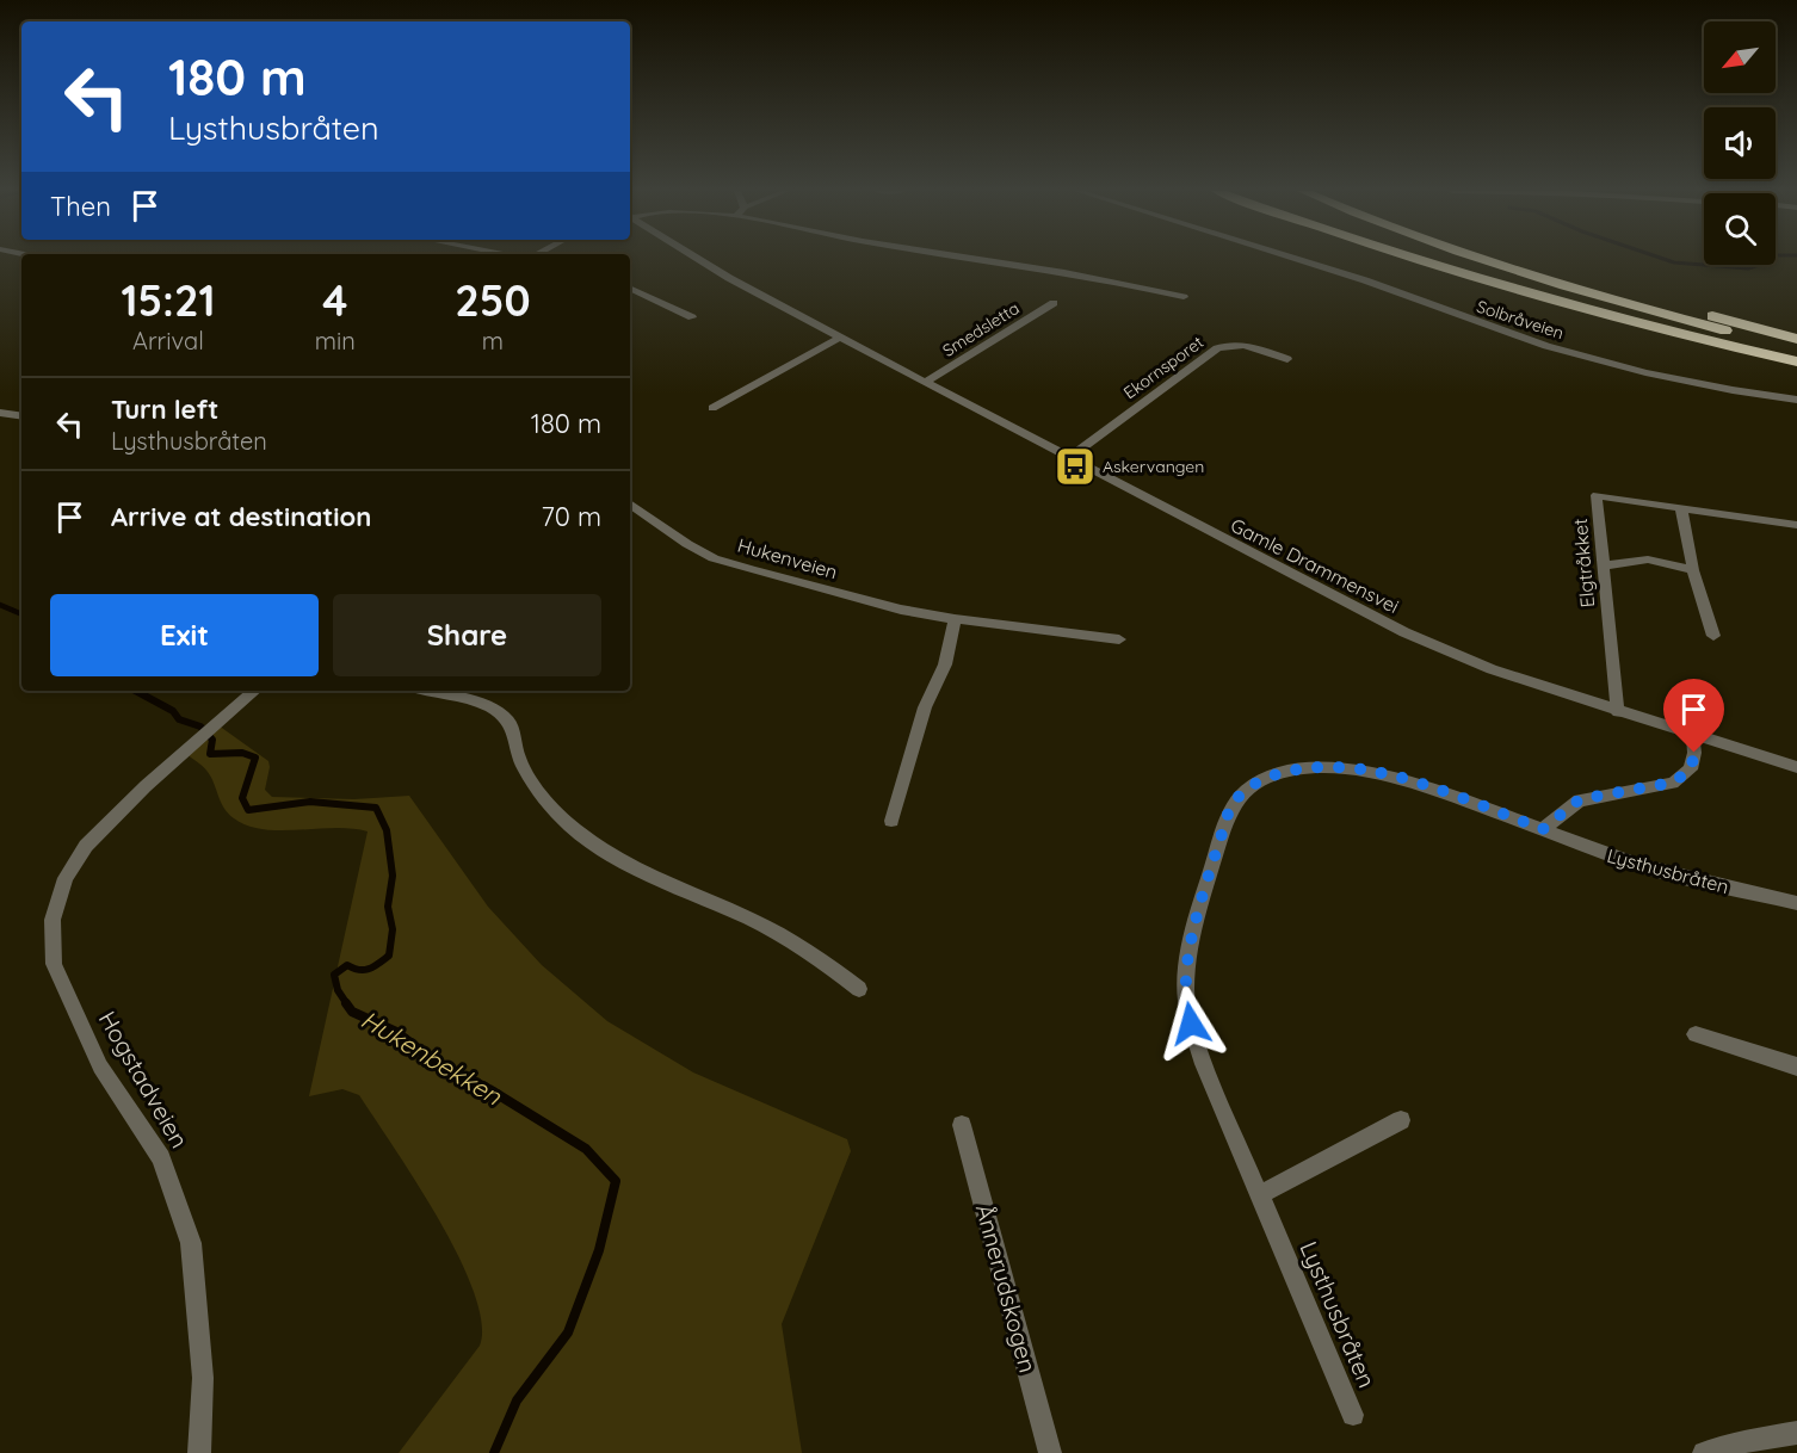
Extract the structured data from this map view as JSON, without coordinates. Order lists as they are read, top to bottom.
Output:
{
  "streets": {
    "street": [
      "Solbråveien",
      "Smedsletta",
      "Ekornsporet",
      "Hukenveien",
      "Elgtråkket",
      "Gamle Drammensvei",
      "Lysthusbråten",
      "Hogstadveien",
      "Ånnerudskogen"
    ]
  },
  "crossings": [
    ["Smedsletta", "Gamle Drammensvei"],
    ["Ekornsporet", "Gamle Drammensvei"],
    ["Elgtråkket", "Gamle Drammensvei"]
  ],
  "water": ["Hukenbekken"],
  "places": {
    "bus stop": ["Askervangen"]
  },
  "north": "bottom left",
  "page": {
    "turn": ["180 m", "Lysthusbråten"],
    "then": "Then",
    "eta": [
      "15:21",
      "Arrival",
      "4",
      "min",
      "250",
      "m"
    ],
    "list": [
      {
        "name": "Turn left",
        "note": "Lysthusbråten",
        "value": "180 m"
      },
      {
        "name": "Arrive at destination",
        "value": "70 m"
      }
    ],
    "buttons": ["Exit", "Share"]
  }
}
